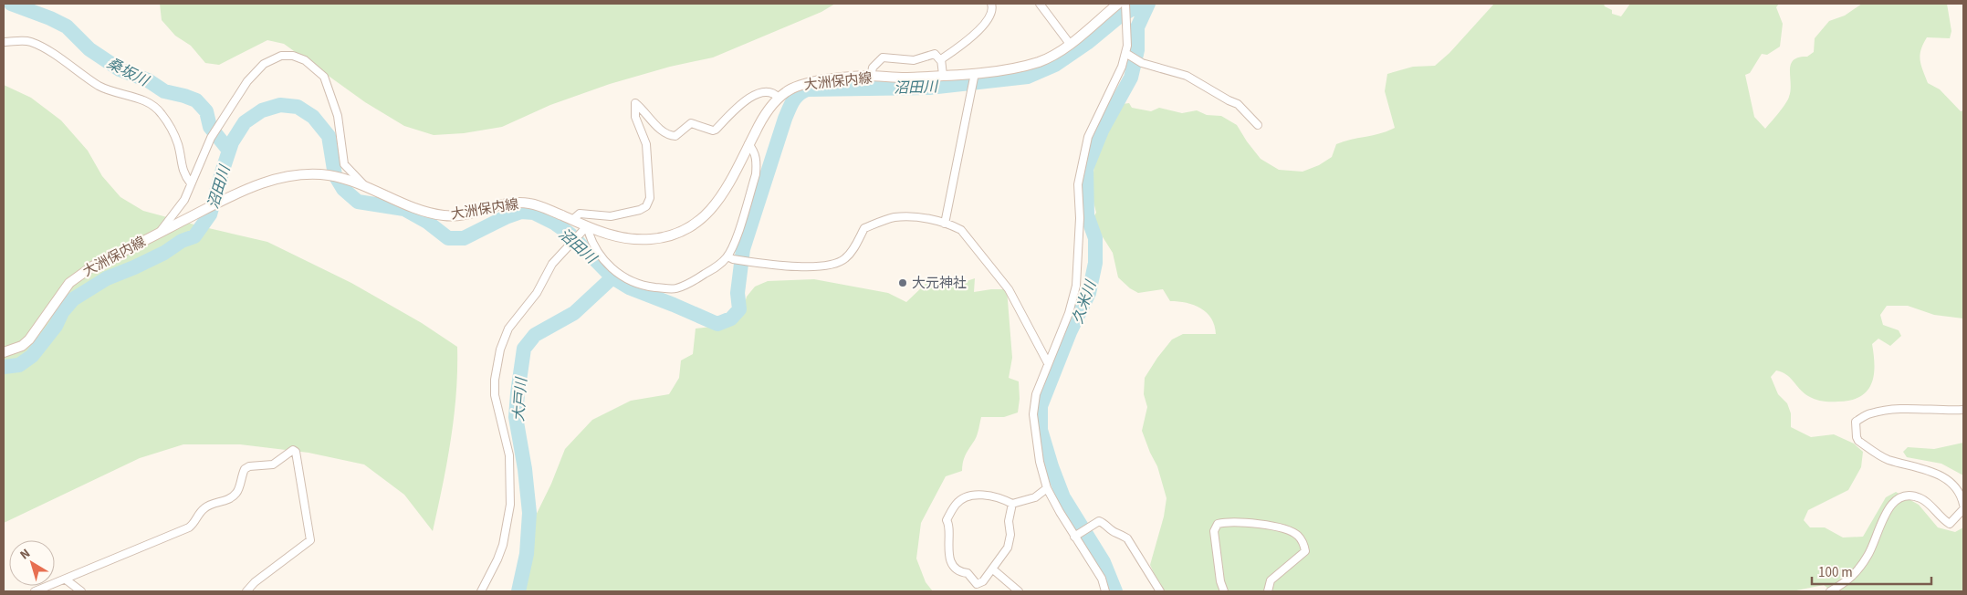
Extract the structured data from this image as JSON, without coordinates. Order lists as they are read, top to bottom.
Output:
{
  "streets": {
    "main road": ["大洲保内線"]
  },
  "water": [
    "桑坂川",
    "沼田川",
    "久米川",
    "大戸川"
  ],
  "places": ["大元神社"],
  "scale_bar": "100 m",
  "north": "top left"
}
